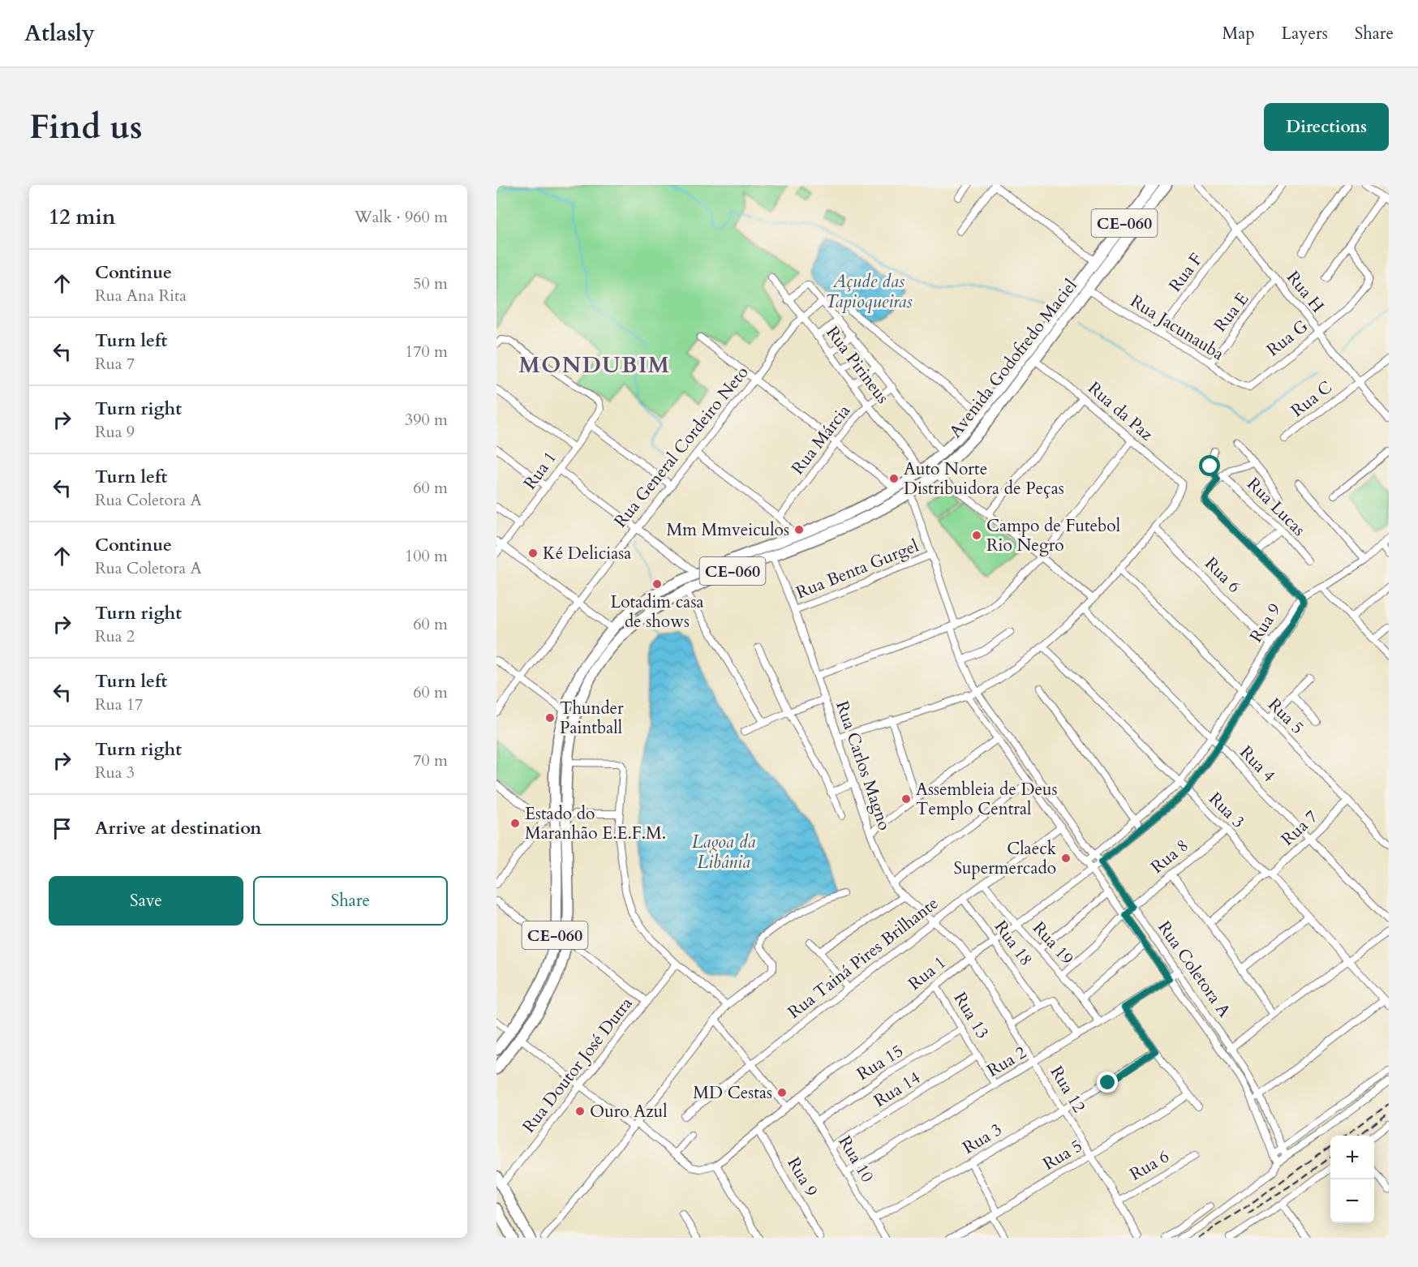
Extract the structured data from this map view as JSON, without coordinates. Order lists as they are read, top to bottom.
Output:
{
  "streets": {
    "main road": ["CE-060", "Avenida Godofredo Maciel"],
    "street": [
      "Rua F",
      "Rua H",
      "Rua E",
      "Rua Jacunauba",
      "Rua G",
      "Rua Pirineus",
      "Rua C",
      "Rua da Paz",
      "Rua Márcia",
      "Rua General Cordeiro Neto",
      "Rua 1",
      "Rua Lucas",
      "Rua Benta Gurgel",
      "Rua 6",
      "Rua 9",
      "Rua 5",
      "Rua 4",
      "Rua Carlos Magno",
      "Rua 3",
      "Rua 7",
      "Rua 8",
      "Rua 18",
      "Rua 19",
      "Rua Tainá Pires Brilhante",
      "Rua Coletora A",
      "Rua 13",
      "Rua 2",
      "Rua 15",
      "Rua Doutor José Dutra",
      "Rua 14",
      "Rua 12",
      "Rua 10"
    ]
  },
  "crossings": [
    ["Rua F", "Rua H"],
    ["Rua F", "Rua Jacunauba"],
    ["Rua H", "Rua E"],
    ["Rua H", "Rua G"],
    ["Rua H", "Rua C"],
    ["Rua E", "Rua Jacunauba"],
    ["Rua Jacunauba", "Rua G"],
    ["Rua Jacunauba", "Avenida Godofredo Maciel"],
    ["Avenida Godofredo Maciel", "Rua Pirineus"],
    ["Avenida Godofredo Maciel", "Rua da Paz"],
    ["Avenida Godofredo Maciel", "Rua Carlos Magno"],
    ["Avenida Godofredo Maciel", "Rua Coletora A"],
    ["Rua Pirineus", "Rua Márcia"],
    ["Rua Pirineus", "Rua General Cordeiro Neto"],
    ["Rua da Paz", "Rua 6"],
    ["Rua 1", "Rua 9"],
    ["Rua 1", "Rua Carlos Magno"],
    ["Rua 1", "Rua 18"],
    ["Rua 1", "Rua 19"],
    ["Rua 1", "Rua Coletora A"],
    ["Rua 1", "Rua 13"],
    ["Rua 1", "Rua 12"],
    ["Rua 1", "Rua 10"],
    ["Rua Benta Gurgel", "Rua Carlos Magno"],
    ["Rua Benta Gurgel", "Rua Coletora A"],
    ["Rua 6", "Rua 9"],
    ["Rua 6", "Rua 12"],
    ["Rua 9", "Rua 5"],
    ["Rua 9", "Rua 4"],
    ["Rua 9", "Rua 3"],
    ["Rua 9", "Rua Coletora A"],
    ["Rua 5", "Rua 7"],
    ["Rua 5", "Rua 12"],
    ["Rua 4", "Rua 7"],
    ["Rua Carlos Magno", "Rua Tainá Pires Brilhante"],
    ["Rua Carlos Magno", "Rua 12"],
    ["Rua 3", "Rua 7"],
    ["Rua 3", "Rua 8"],
    ["Rua 3", "Rua 12"],
    ["Rua 3", "Rua 10"],
    ["Rua 8", "Rua 19"],
    ["Rua 8", "Rua Coletora A"],
    ["Rua 18", "Rua Tainá Pires Brilhante"],
    ["Rua 19", "Rua Tainá Pires Brilhante"],
    ["Rua 19", "Rua 2"],
    ["Rua Tainá Pires Brilhante", "Rua Coletora A"],
    ["Rua Coletora A", "Rua 2"],
    ["Rua 13", "Rua 2"],
    ["Rua 13", "Rua 15"],
    ["Rua 13", "Rua 14"],
    ["Rua 2", "Rua 12"],
    ["Rua 2", "Rua 10"],
    ["Rua 15", "Rua 10"],
    ["Rua 14", "Rua 10"]
  ],
  "districts": ["MONDUBIM"],
  "water": ["Açude das Tapioqueiras", "Lagoa da Libânia"],
  "places": [
    "Auto Norte Distribuidora de Peças",
    "Mm Mmveiculos",
    "Campo de Futebol Rio Negro",
    "Ké Deliciasa",
    "Lotadim casa de shows",
    "Thunder Paintball",
    "Assembleia de Deus Templo Central",
    "Estado do Maranhão E.E.F.M.",
    "Claeck Supermercado",
    "MD Cestas",
    "Ouro Azul"
  ],
  "page": {
    "header": "Atlasly",
    "nav": ["Map", "Layers", "Share"],
    "buttons": [
      "Directions",
      ["Save", "Share"]
    ],
    "title": "Find us",
    "heading": ["12 min", "Walk · 960 m"],
    "list": [
      ["Continue", "Rua Ana Rita", "50 m"],
      ["Turn left", "Rua 7", "170 m"],
      ["Turn right", "Rua 9", "390 m"],
      ["Turn left", "Rua Coletora A", "60 m"],
      ["Continue", "Rua Coletora A", "100 m"],
      ["Turn right", "Rua 2", "60 m"],
      ["Turn left", "Rua 17", "60 m"],
      ["Turn right", "Rua 3", "70 m"],
      "Arrive at destination"
    ],
    "map_buttons": ["+", "−"]
  }
}
